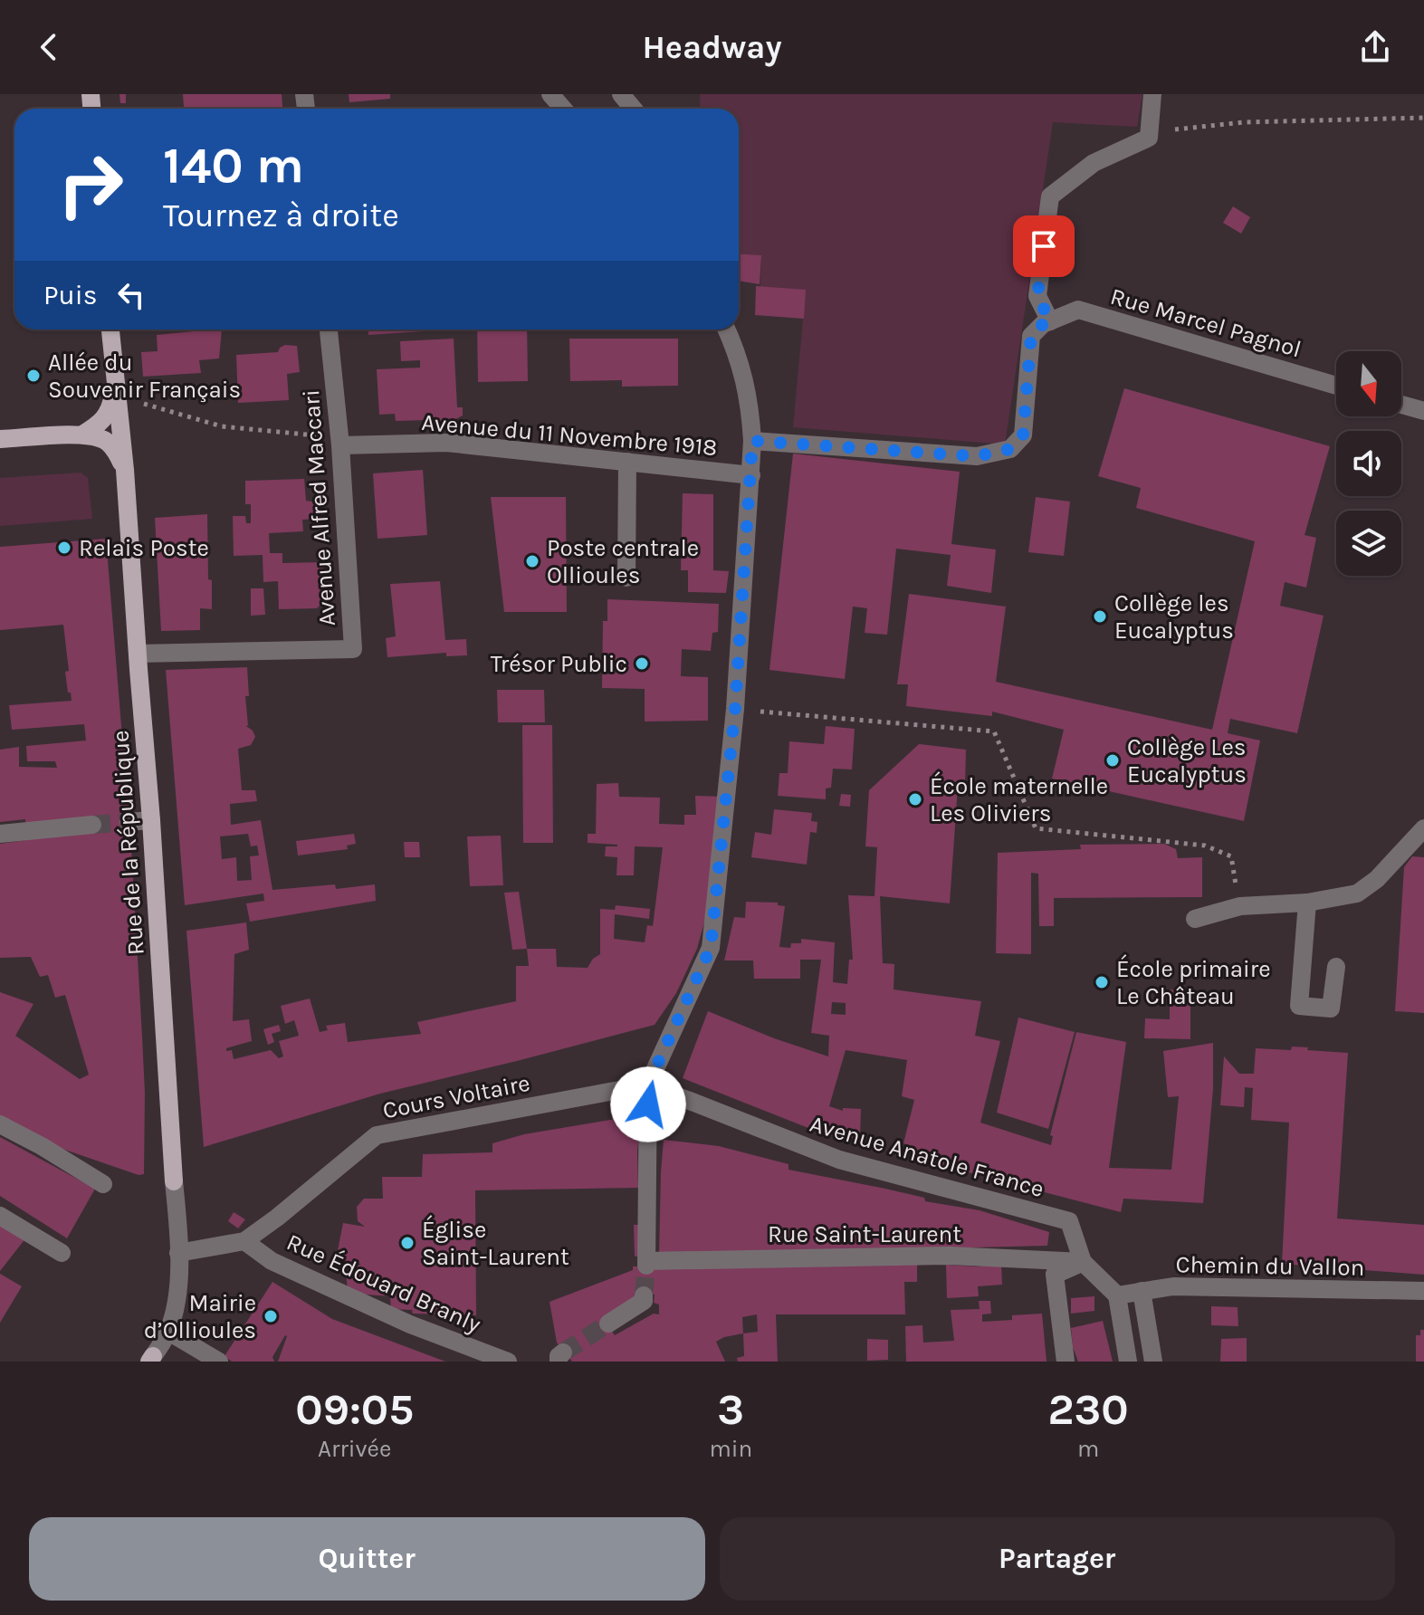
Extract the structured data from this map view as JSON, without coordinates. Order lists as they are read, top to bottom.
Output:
{
  "streets": {
    "main road": ["Rue de la République"],
    "street": [
      "Rue Marcel Pagnol",
      "Avenue du 11 Novembre 1918",
      "Avenue Alfred Maccari",
      "Cours Voltaire",
      "Avenue Anatole France",
      "Rue Saint-Laurent",
      "Chemin du Vallon",
      "Rue Édouard Branly"
    ]
  },
  "crossings": [
    ["Avenue du 11 Novembre 1918", "Avenue Alfred Maccari"],
    ["Avenue Alfred Maccari", "Rue de la République"],
    ["Rue de la République", "Cours Voltaire"],
    ["Cours Voltaire", "Avenue Anatole France"],
    ["Cours Voltaire", "Rue Saint-Laurent"],
    ["Cours Voltaire", "Rue Édouard Branly"],
    ["Avenue Anatole France", "Rue Saint-Laurent"],
    ["Avenue Anatole France", "Chemin du Vallon"]
  ],
  "places": [
    "Allée du Souvenir Français",
    "Relais Poste",
    "Poste centrale Ollioules",
    "Collège les Eucalyptus",
    "Trésor Public",
    "Collège Les Eucalyptus",
    "École maternelle Les Oliviers",
    "École primaire Le Château",
    "Église Saint-Laurent",
    "Mairie d’Ollioules"
  ],
  "north": "bottom",
  "page": {
    "header": "Headway",
    "turn": ["140 m", "Tournez à droite"],
    "then": "Puis",
    "eta": [
      "09:05",
      "Arrivée",
      "3",
      "min",
      "230",
      "m"
    ],
    "buttons": ["Quitter", "Partager"]
  }
}
